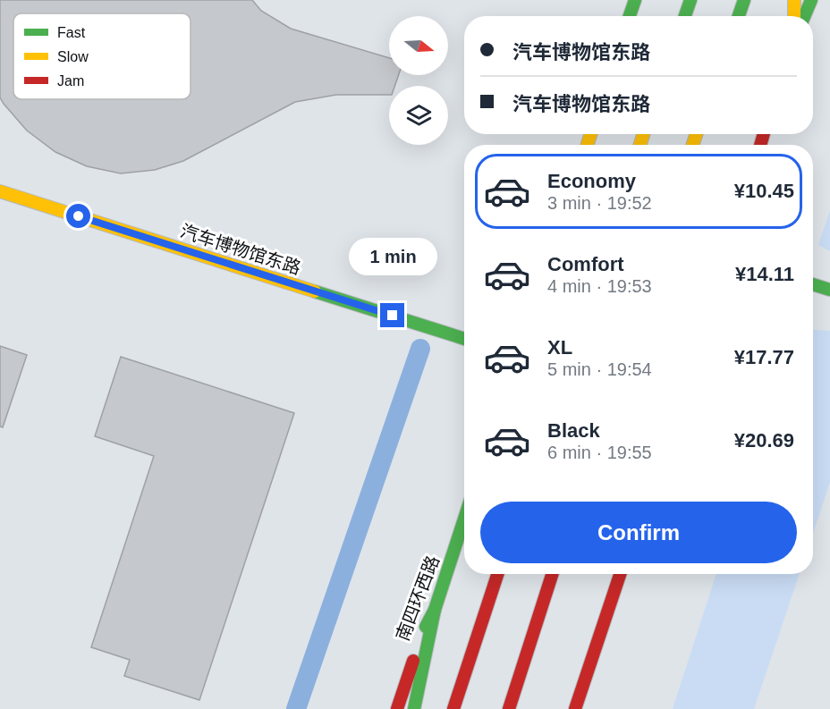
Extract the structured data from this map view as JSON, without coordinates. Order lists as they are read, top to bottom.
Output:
{
  "streets": {
    "main road": ["汽车博物馆东路", "南四环西路"]
  },
  "legend": ["Fast", "Slow", "Jam"],
  "north": "right",
  "page": {
    "banner": ["汽车博物馆东路", "汽车博物馆东路"],
    "list": [
      {
        "name": "Economy",
        "note": "3 min · 19:52",
        "value": "¥10.45"
      },
      {
        "name": "Comfort",
        "note": "4 min · 19:53",
        "value": "¥14.11"
      },
      {
        "name": "XL",
        "note": "5 min · 19:54",
        "value": "¥17.77"
      },
      {
        "name": "Black",
        "note": "6 min · 19:55",
        "value": "¥20.69"
      }
    ],
    "bubble": "1 min",
    "buttons": "Confirm"
  }
}
